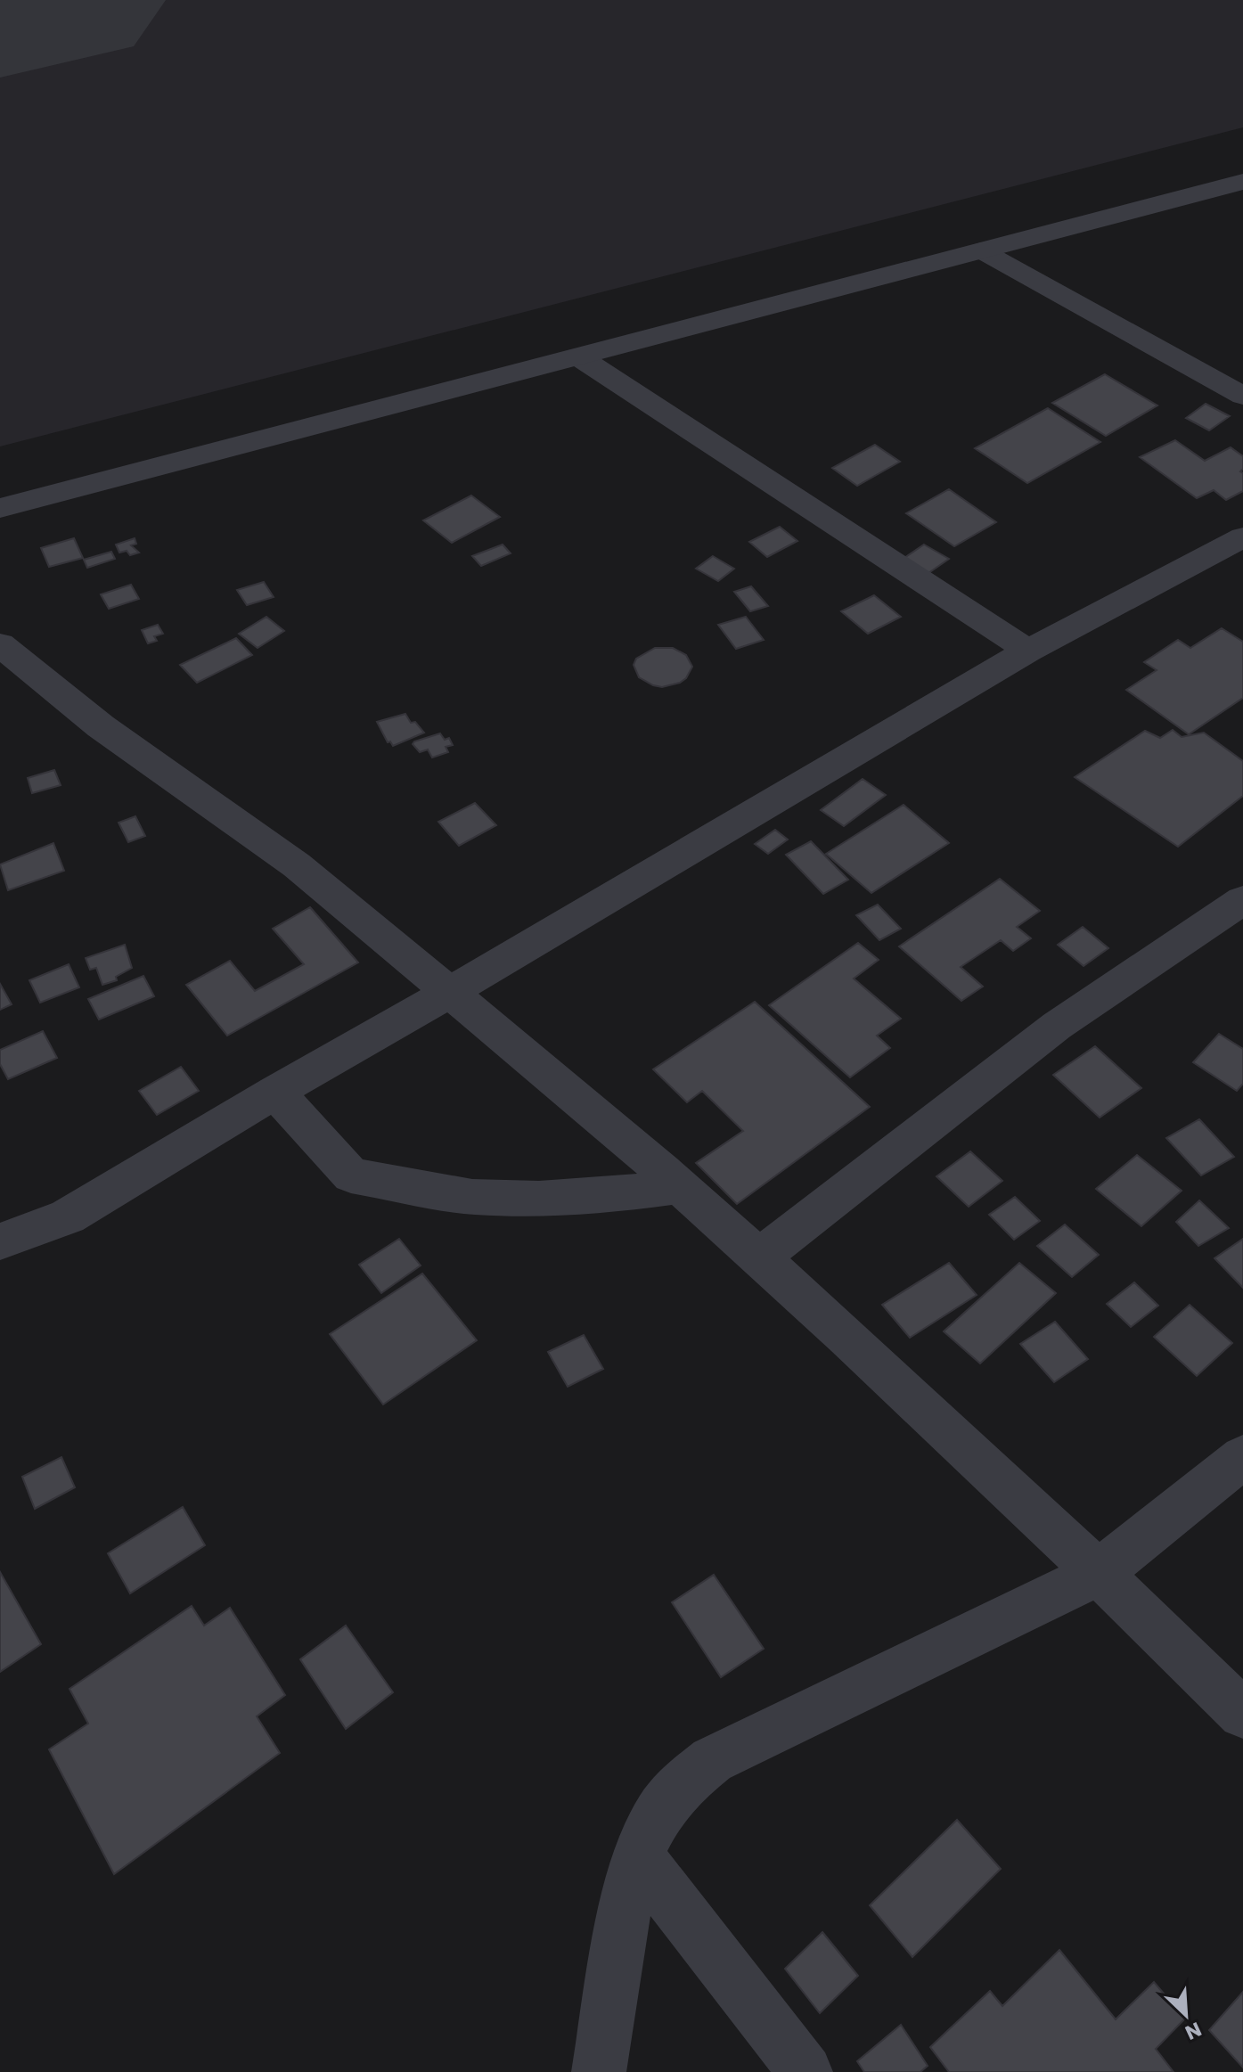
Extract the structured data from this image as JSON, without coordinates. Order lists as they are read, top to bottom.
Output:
{
  "north": "bottom right"
}
